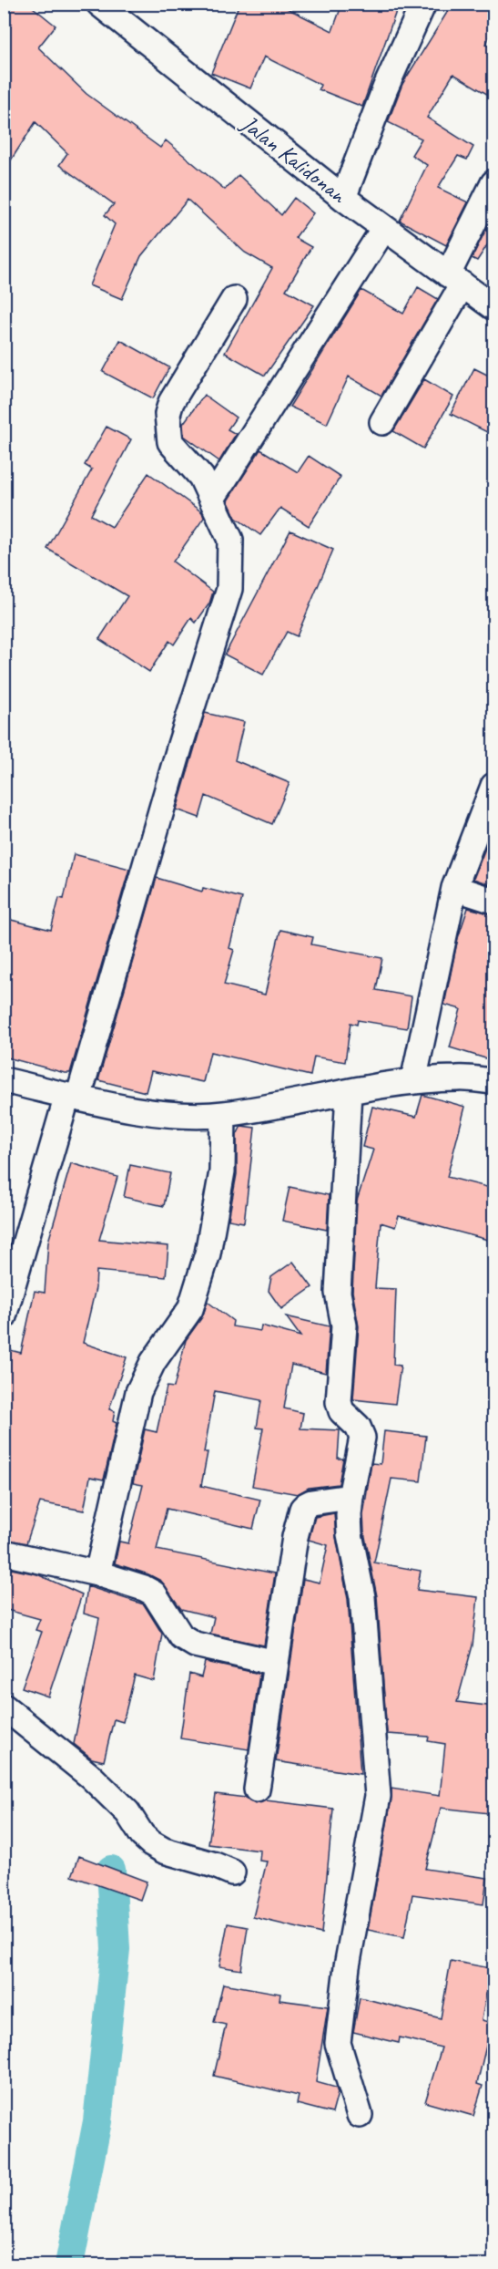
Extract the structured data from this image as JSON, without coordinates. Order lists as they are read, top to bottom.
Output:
{
  "streets": {
    "street": ["Jalan Kalidonan"]
  }
}
